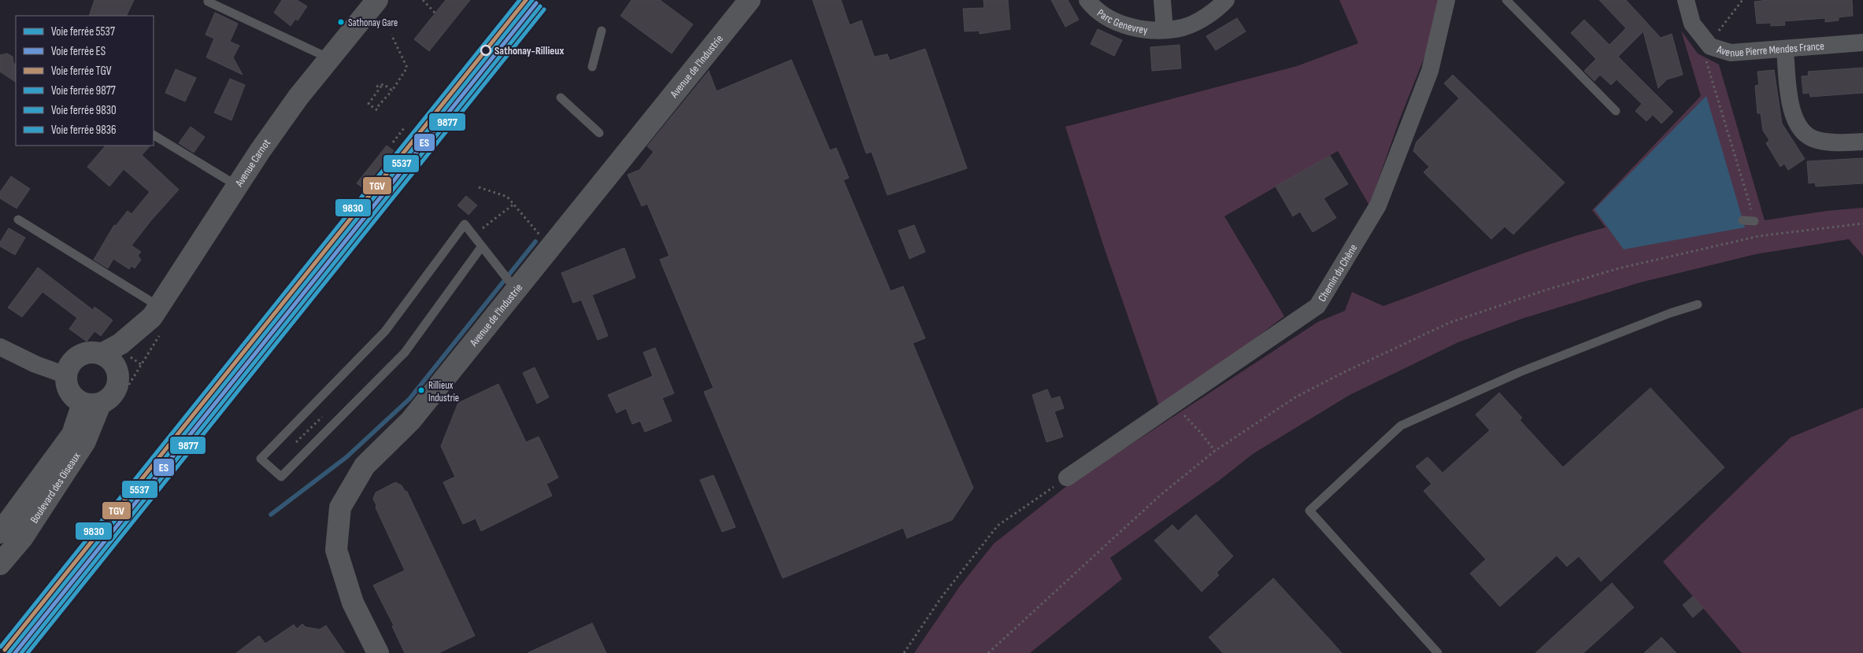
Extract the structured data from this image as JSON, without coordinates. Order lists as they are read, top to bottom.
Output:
{
  "streets": {
    "street": [
      "Parc Genevrey",
      "Avenue Pierre Mendes France",
      "Avenue de l'Industrie",
      "Avenue Carnot",
      "Chemin du Chêne",
      "Boulevard des Oiseaux"
    ]
  },
  "crossings": [
    ["Avenue Carnot", "Boulevard des Oiseaux"]
  ],
  "places": ["Sathonay Gare", "Sathonay-Rillieux", "Rillieux Industrie"],
  "lines": [
    "rail line 5537",
    "rail line TGV",
    "rail line 9830",
    "rail line ES",
    "rail line 9877",
    "rail line 9836"
  ],
  "legend": [
    "Voie ferrée 5537",
    "Voie ferrée ES",
    "Voie ferrée TGV",
    "Voie ferrée 9877",
    "Voie ferrée 9830",
    "Voie ferrée 9836"
  ]
}
